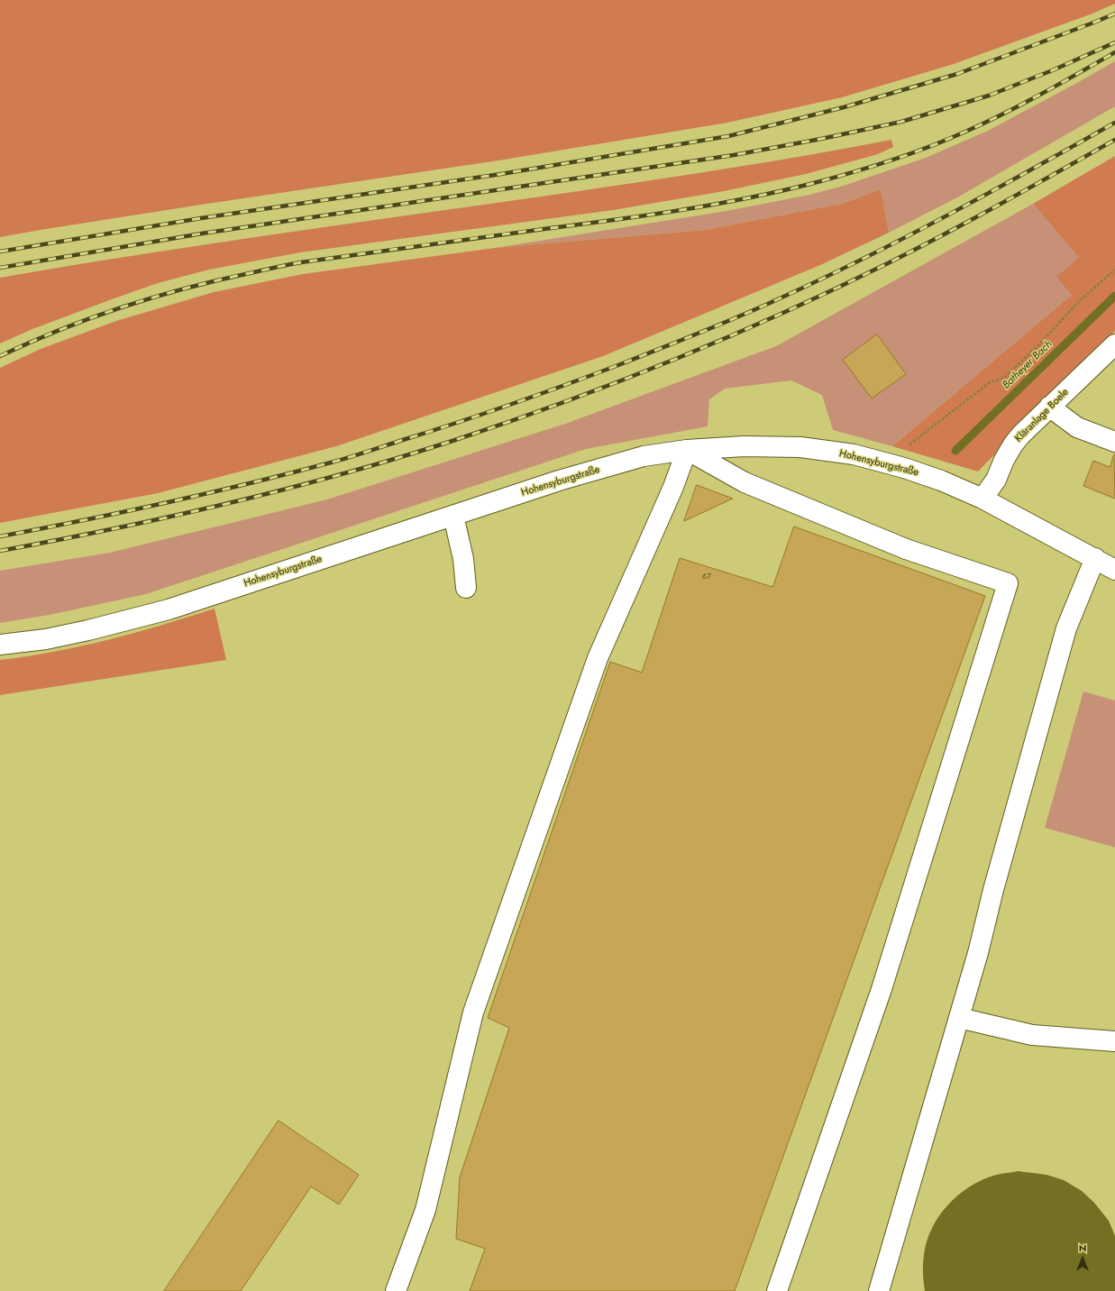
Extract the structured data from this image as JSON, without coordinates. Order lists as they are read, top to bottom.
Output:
{
  "streets": {
    "street": ["Kläranlage Boele", "Hohensyburgstraße"]
  },
  "crossings": [
    ["Kläranlage Boele", "Hohensyburgstraße"]
  ],
  "water": ["Batheyer Bach"],
  "house_numbers": ["67"],
  "north": "top"
}
